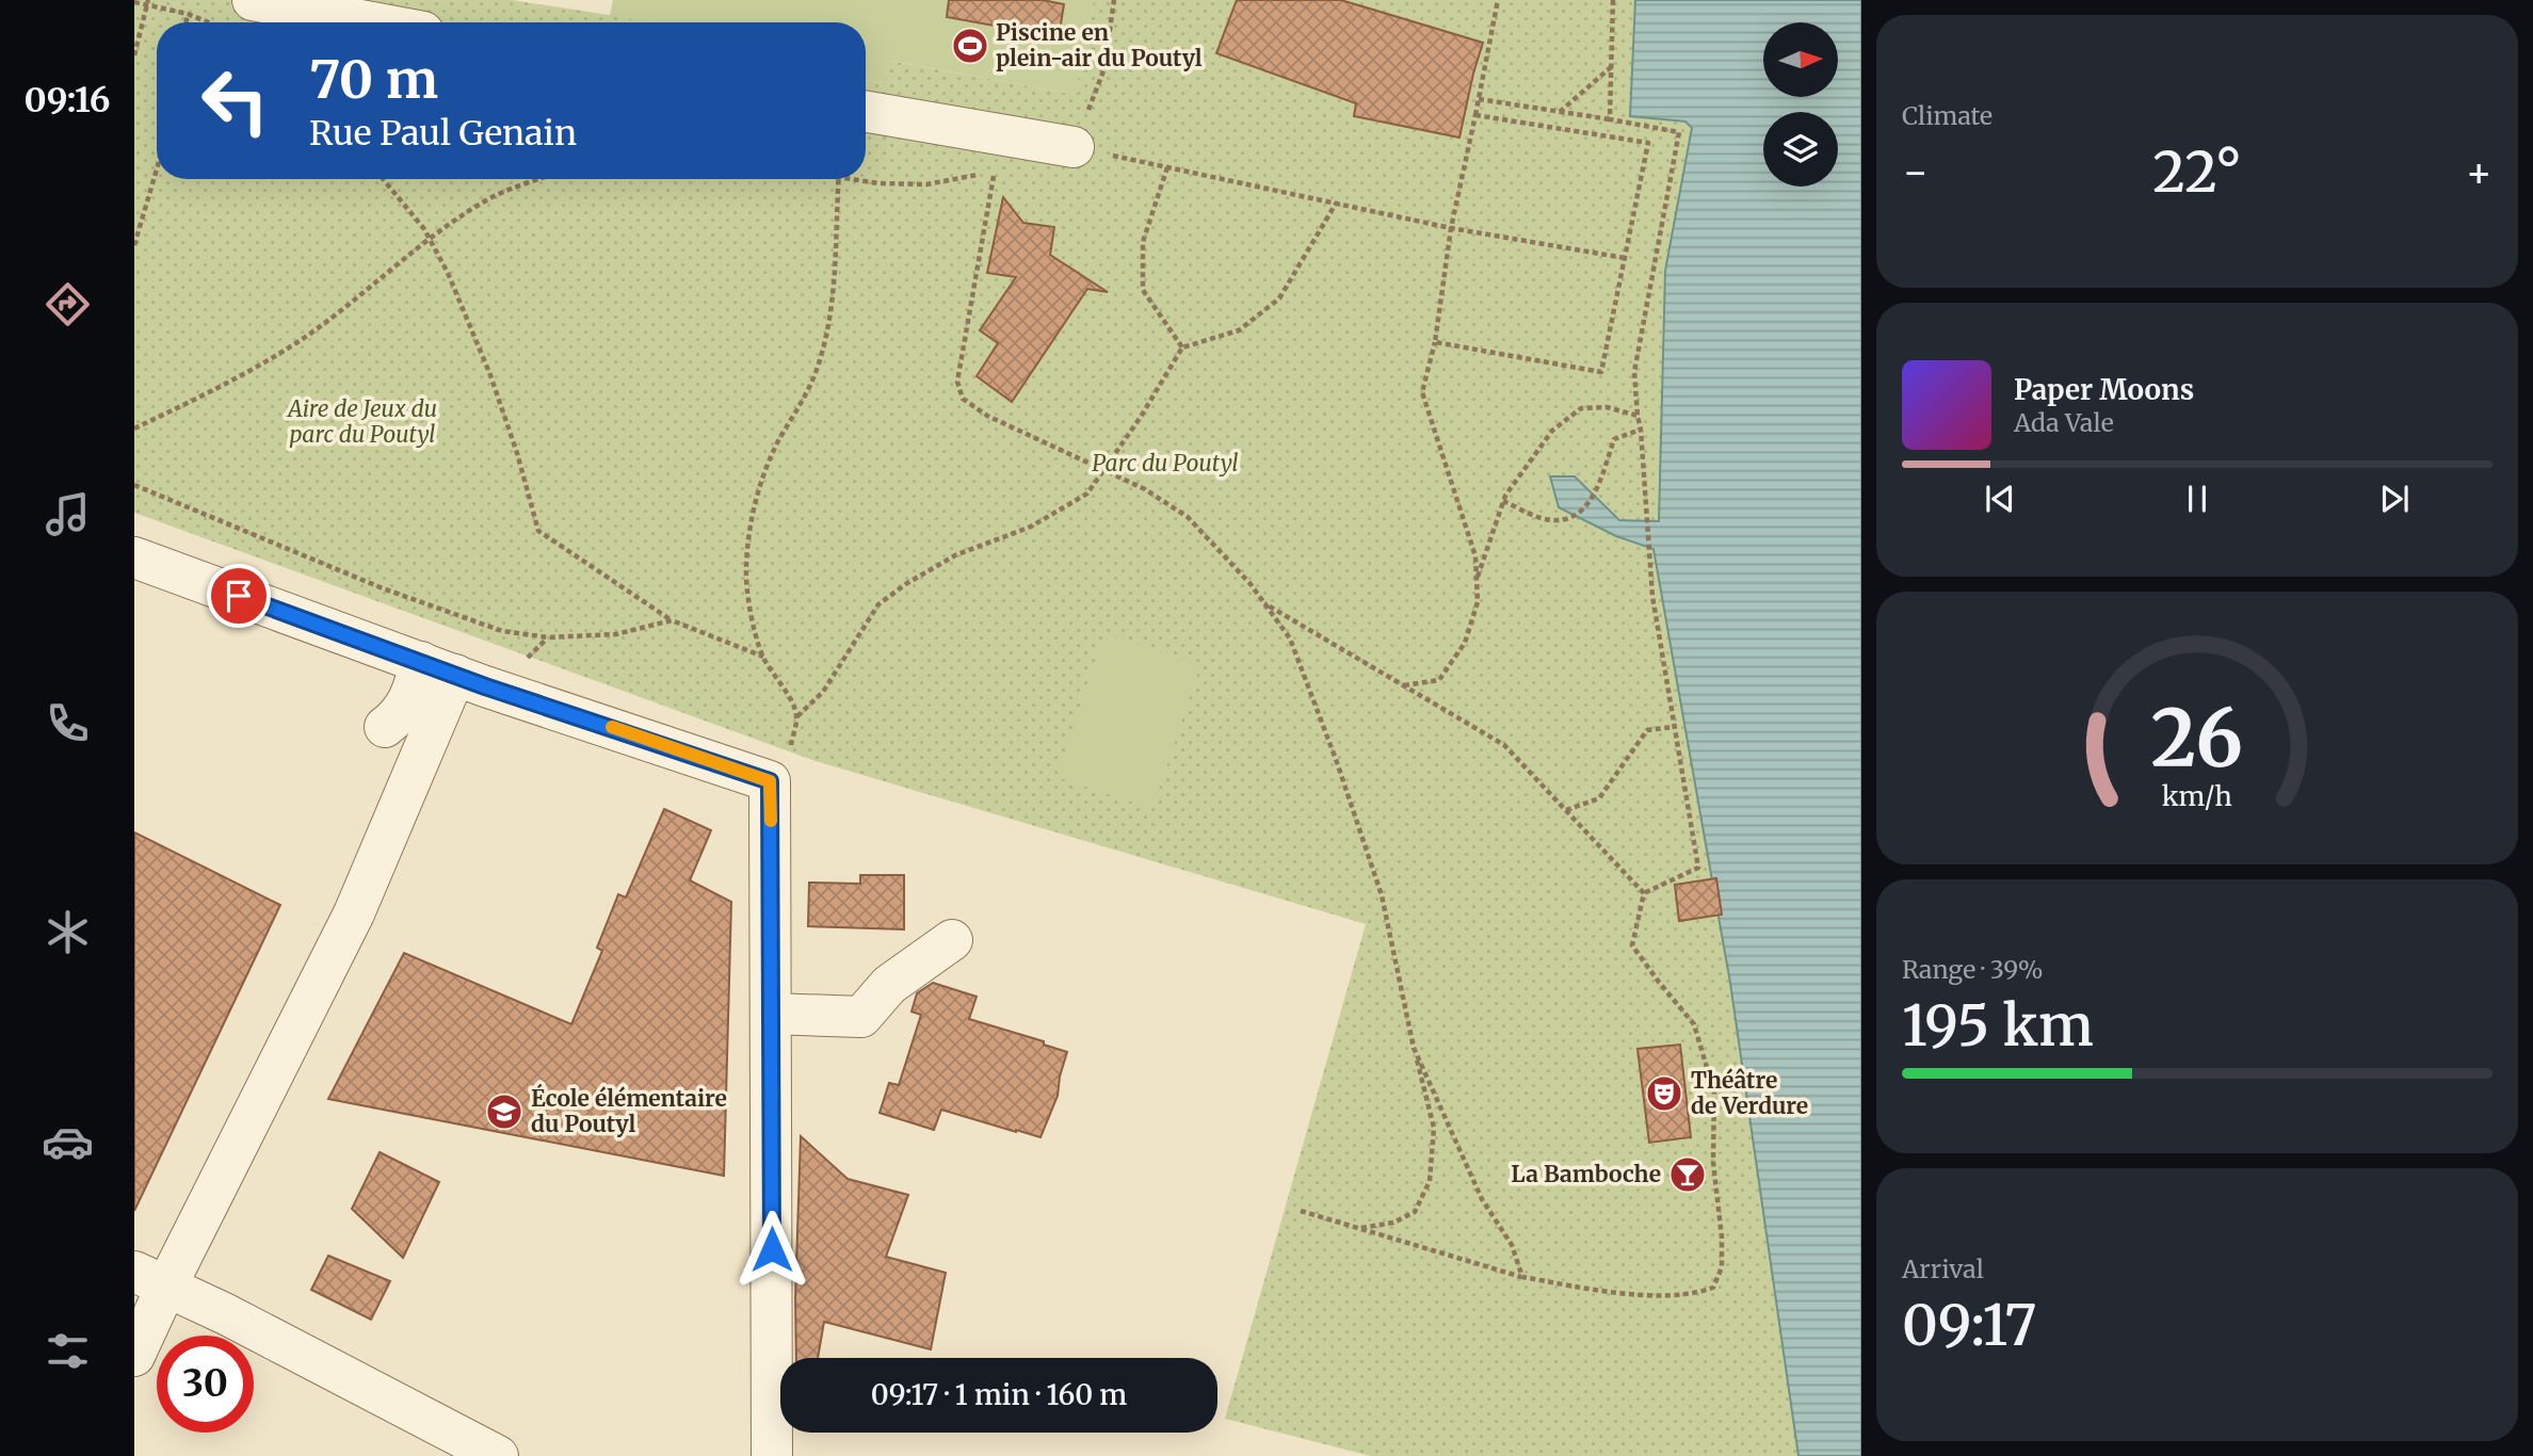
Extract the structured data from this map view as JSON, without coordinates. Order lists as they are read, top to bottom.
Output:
{
  "parks": ["Aire de Jeux du parc du Poutyl", "Parc du Poutyl"],
  "places": {
    "sports": ["Piscine en plein-air du Poutyl"],
    "theatre": ["Théâtre de Verdure"],
    "school or university": ["École élémentaire du Poutyl"],
    "bar": ["La Bamboche"]
  },
  "north": "right",
  "page": {
    "tabs": "09:16",
    "tile": [
      "Climate",
      ["Range · 39%", "195 km"],
      ["Arrival", "09:17"]
    ],
    "turn": ["70 m", "Rue Paul Genain"],
    "heat": ["−", "22°", "+"],
    "song": ["Paper Moons", "Ada Vale"],
    "limit": "30",
    "trip": "09:17 · 1 min · 160 m",
    "gauge": ["26", "km/h"]
  }
}
